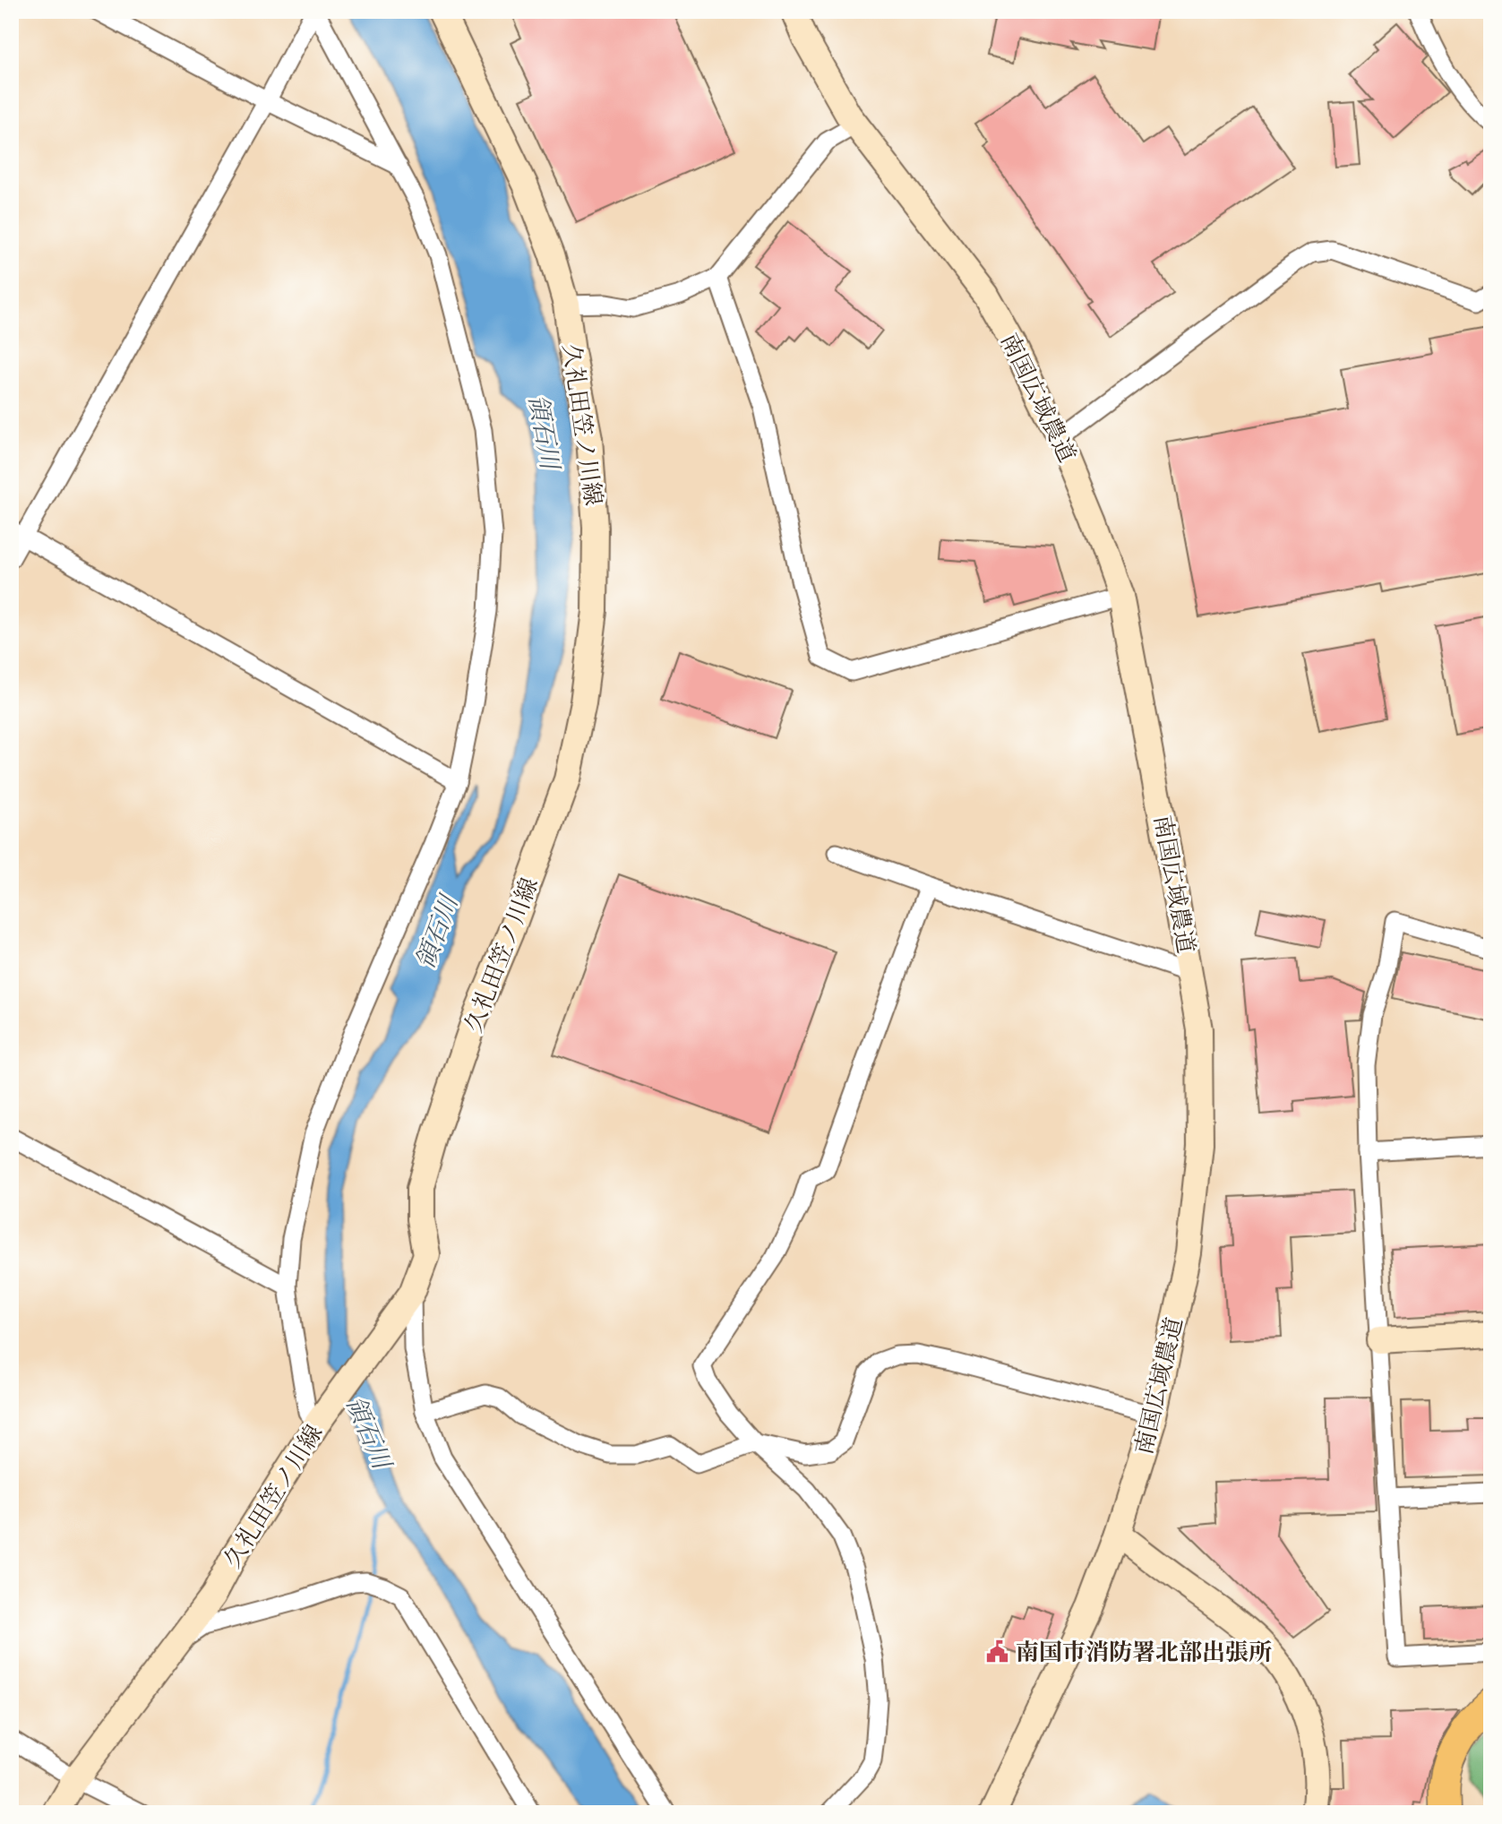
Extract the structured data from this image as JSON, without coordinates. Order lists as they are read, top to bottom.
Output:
{
  "streets": {
    "street": ["南国広域農道", "久礼田笠ノ川線"]
  },
  "water": ["領石川"],
  "places": {
    "public building": ["南国市消防署北部出張所"]
  }
}
